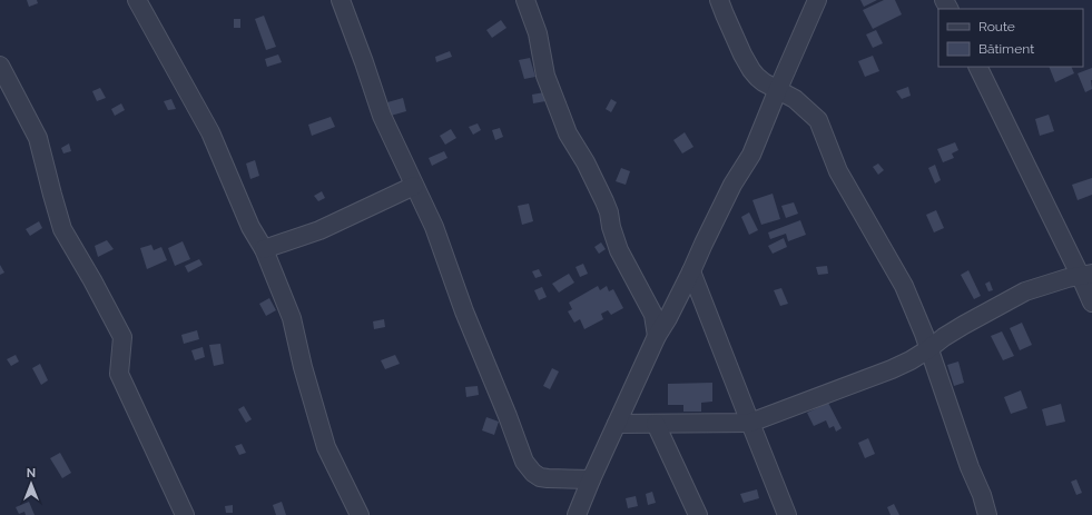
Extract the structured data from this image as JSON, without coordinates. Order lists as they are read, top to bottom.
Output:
{
  "legend": ["Route", "Bâtiment"],
  "north": "top"
}
